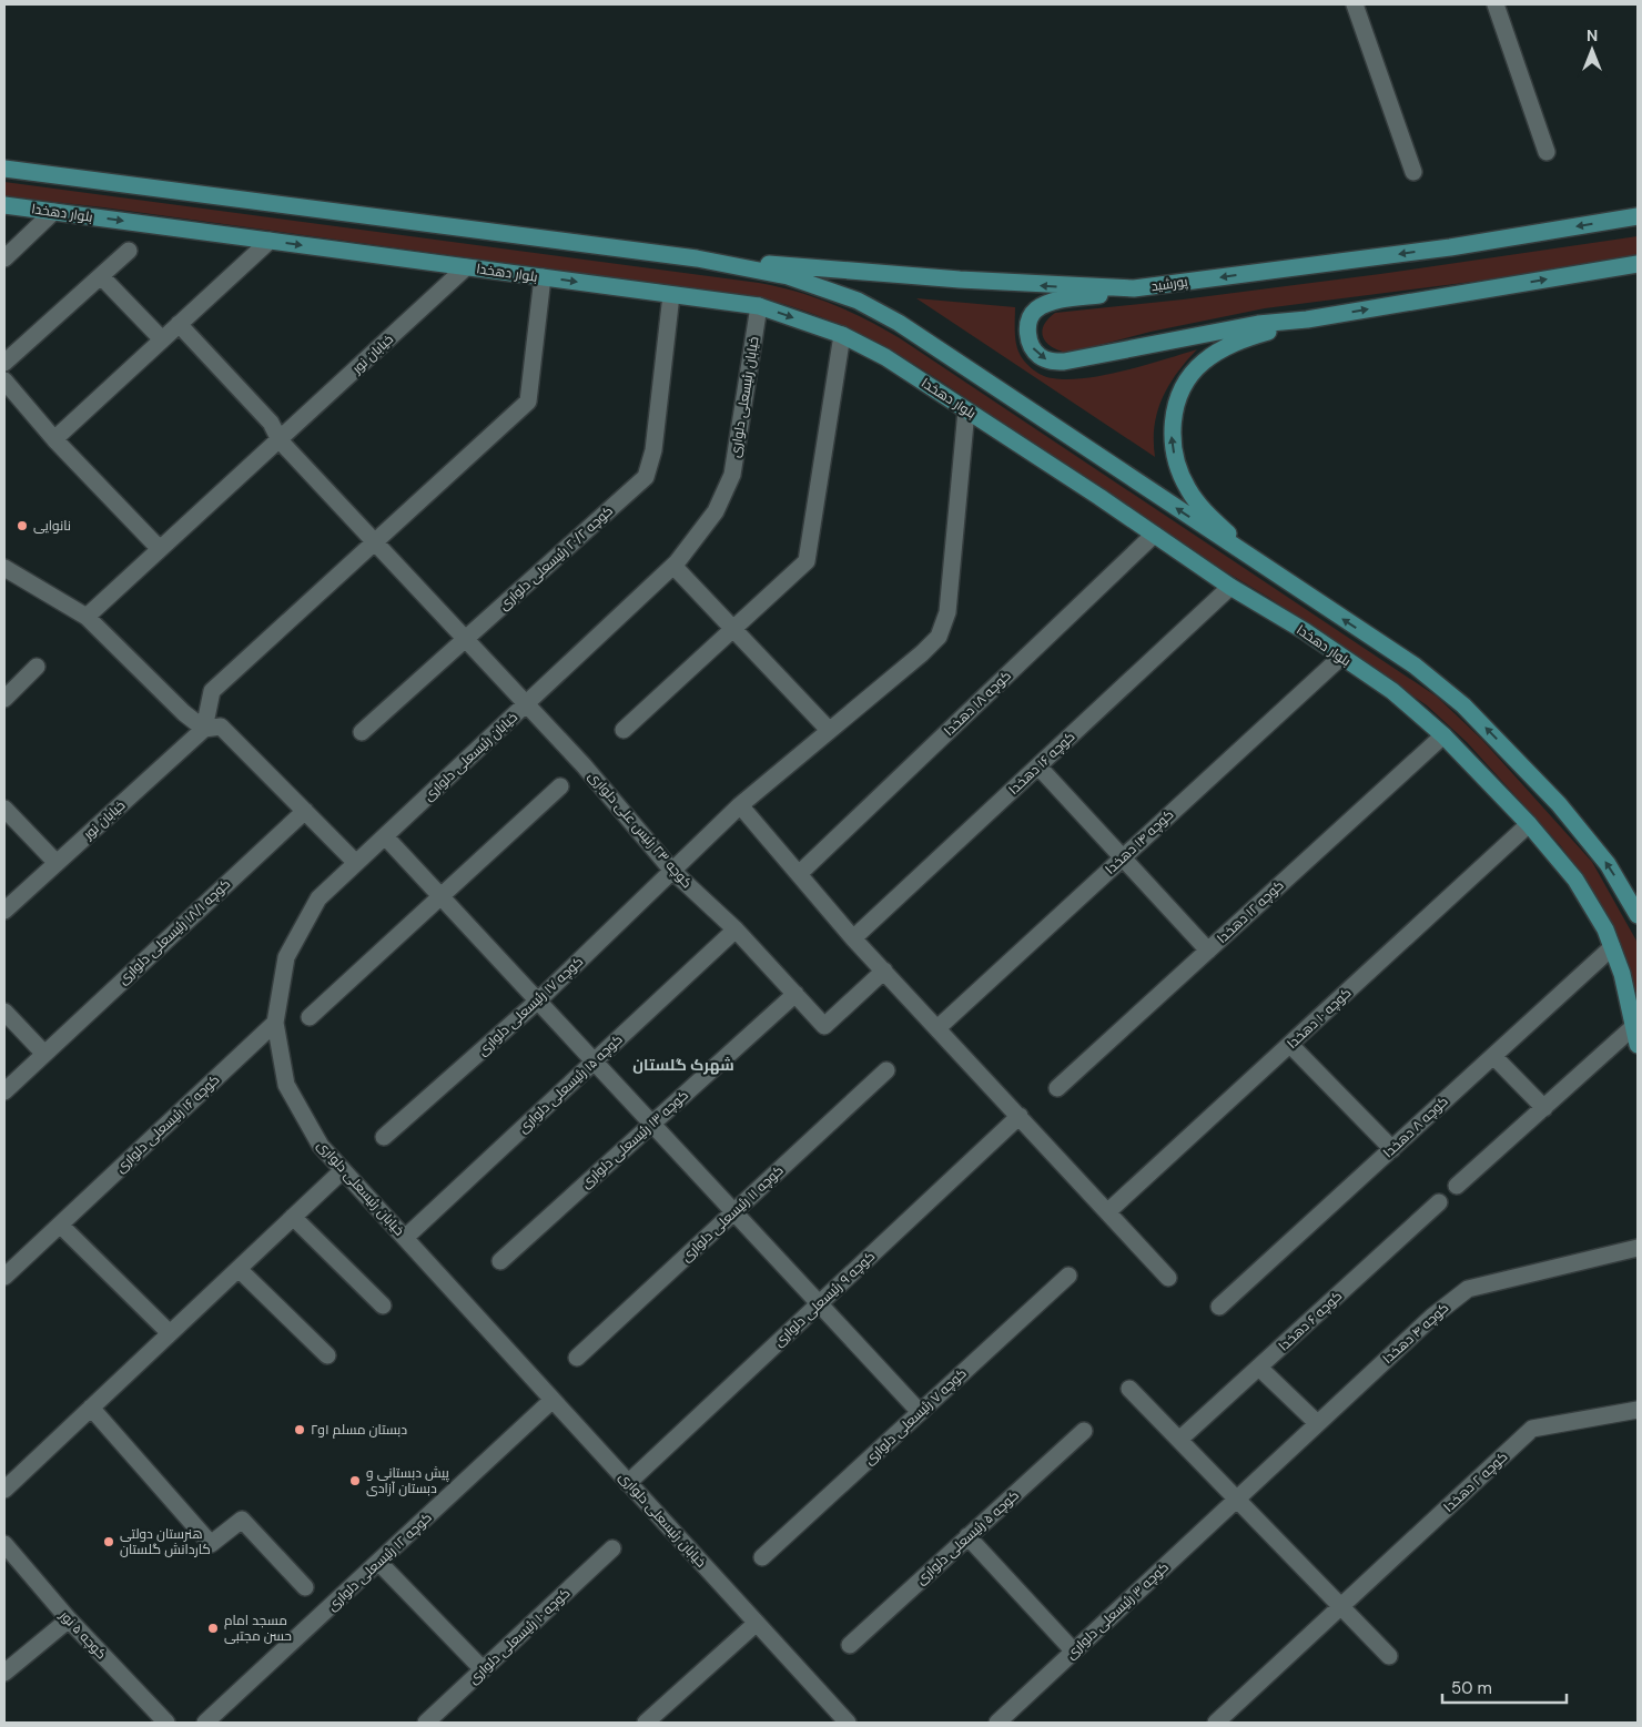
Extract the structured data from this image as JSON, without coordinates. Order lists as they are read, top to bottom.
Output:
{
  "streets": {
    "main road": ["بلوار دهخدا", "پورشید"],
    "street": [
      "خیابان نور",
      "خیابان رئیسعلی دلواری",
      "کوچه ۲۰/۲ رئیسعلی دلواری",
      "کوچه ۱۸ دهخدا",
      "کوچه ۱۶ دهخدا",
      "کوچه ۲۳ رئیس علی دلواری",
      "کوچه ۱۴ دهخدا",
      "کوچه ۱۲ دهخدا",
      "کوچه ۱۸/۱ رئیسعلی دلواری",
      "کوچه ۱۷ رئیسعلی دلواری",
      "کوچه ۱۰ دهخدا",
      "کوچه ۱۵ رئیسعلی دلواری",
      "کوچه ۱۶ رئیسعلی دلواری",
      "کوچه ۸ دهخدا",
      "کوچه ۱۳ رئیسعلی دلواری",
      "کوچه ۱۱ رئیسعلی دلواری",
      "کوچه ۹ رئیسعلی دلواری",
      "کوچه ۶ دهخدا",
      "کوچه ۴ دهخدا",
      "کوچه ۷ رئیسعلی دلواری",
      "کوچه ۲ دهخدا",
      "کوچه ۵ رئیسعلی دلواری",
      "کوچه ۱۲ رئیسعلی دلواری",
      "کوچه ۳ رئیسعلی دلواری",
      "کوچه ۵ نور",
      "کوچه ۱۰ رئیسعلی دلواری"
    ]
  },
  "crossings": [
    ["بلوار دهخدا", "خیابان نور"],
    ["بلوار دهخدا", "خیابان رئیسعلی دلواری"],
    ["بلوار دهخدا", "کوچه ۲۰/۲ رئیسعلی دلواری"],
    ["بلوار دهخدا", "کوچه ۱۸ دهخدا"],
    ["بلوار دهخدا", "کوچه ۱۶ دهخدا"],
    ["بلوار دهخدا", "کوچه ۱۴ دهخدا"],
    ["بلوار دهخدا", "کوچه ۱۲ دهخدا"],
    ["بلوار دهخدا", "کوچه ۱۷ رئیسعلی دلواری"],
    ["بلوار دهخدا", "کوچه ۱۰ دهخدا"],
    ["بلوار دهخدا", "کوچه ۸ دهخدا"],
    ["خیابان نور", "کوچه ۲۳ رئیس علی دلواری"],
    ["خیابان رئیسعلی دلواری", "کوچه ۲۳ رئیس علی دلواری"],
    ["خیابان رئیسعلی دلواری", "کوچه ۱۵ رئیسعلی دلواری"],
    ["خیابان رئیسعلی دلواری", "کوچه ۱۶ رئیسعلی دلواری"],
    ["خیابان رئیسعلی دلواری", "کوچه ۹ رئیسعلی دلواری"],
    ["خیابان رئیسعلی دلواری", "کوچه ۱۲ رئیسعلی دلواری"],
    ["کوچه ۲۰/۲ رئیسعلی دلواری", "کوچه ۲۳ رئیس علی دلواری"],
    ["کوچه ۲۳ رئیس علی دلواری", "کوچه ۱۷ رئیسعلی دلواری"],
    ["کوچه ۲۳ رئیس علی دلواری", "کوچه ۱۵ رئیسعلی دلواری"],
    ["کوچه ۲۳ رئیس علی دلواری", "کوچه ۱۳ رئیسعلی دلواری"],
    ["کوچه ۴ دهخدا", "کوچه ۳ رئیسعلی دلواری"]
  ],
  "districts": ["شهرک گلستان"],
  "places": [
    "نانوایی",
    "دبستان مسلم ۱و۲",
    "پیش دبستانی و دبستان آزادی",
    "هنرستان دولتی کاردانش گلستان",
    "مسجد امام حسن مجتبی"
  ],
  "scale_bar": "50 m",
  "north": "top"
}
